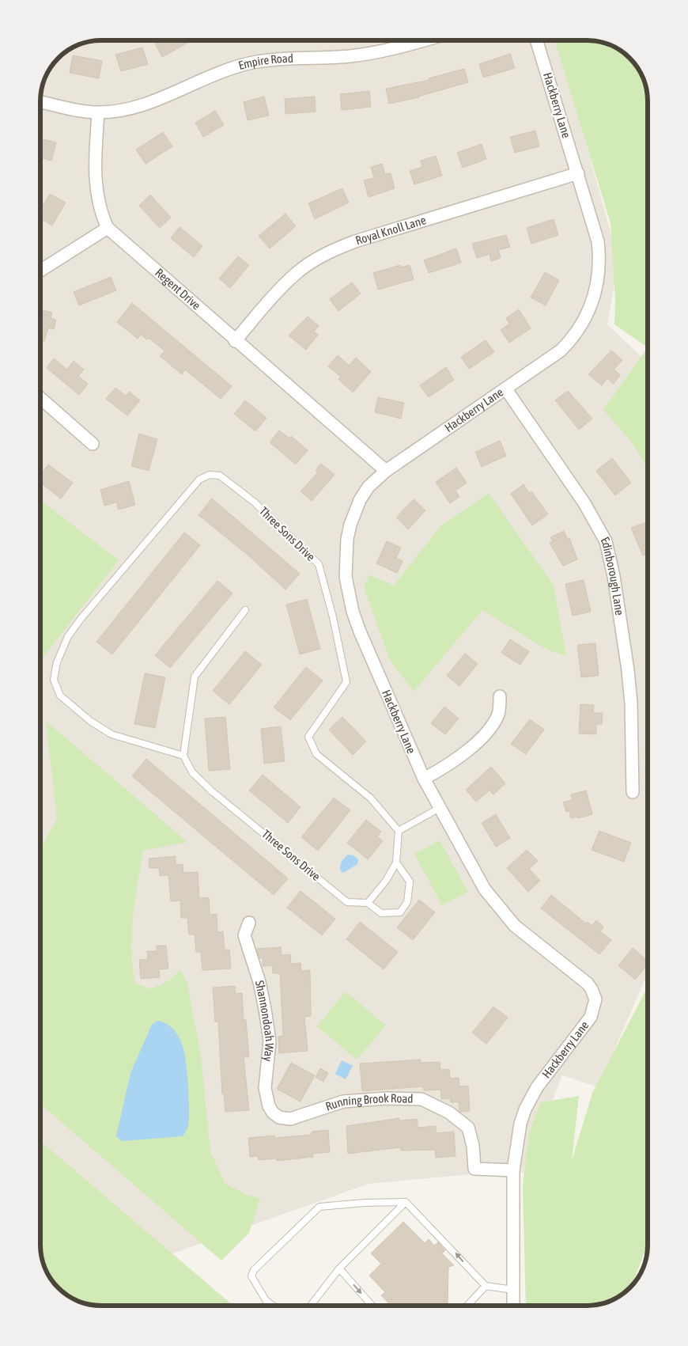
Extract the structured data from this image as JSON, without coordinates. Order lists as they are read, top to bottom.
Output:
{
  "streets": {
    "street": [
      "Empire Road",
      "Hackberry Lane",
      "Royal Knoll Lane",
      "Regent Drive",
      "Edinborough Lane",
      "Shannondoah Way",
      "Running Brook Road"
    ],
    "lane": ["Three Sons Drive"]
  },
  "crossings": [
    ["Empire Road", "Regent Drive"],
    ["Hackberry Lane", "Royal Knoll Lane"],
    ["Hackberry Lane", "Regent Drive"],
    ["Hackberry Lane", "Edinborough Lane"],
    ["Hackberry Lane", "Running Brook Road"],
    ["Royal Knoll Lane", "Regent Drive"],
    ["Shannondoah Way", "Running Brook Road"]
  ]
}
